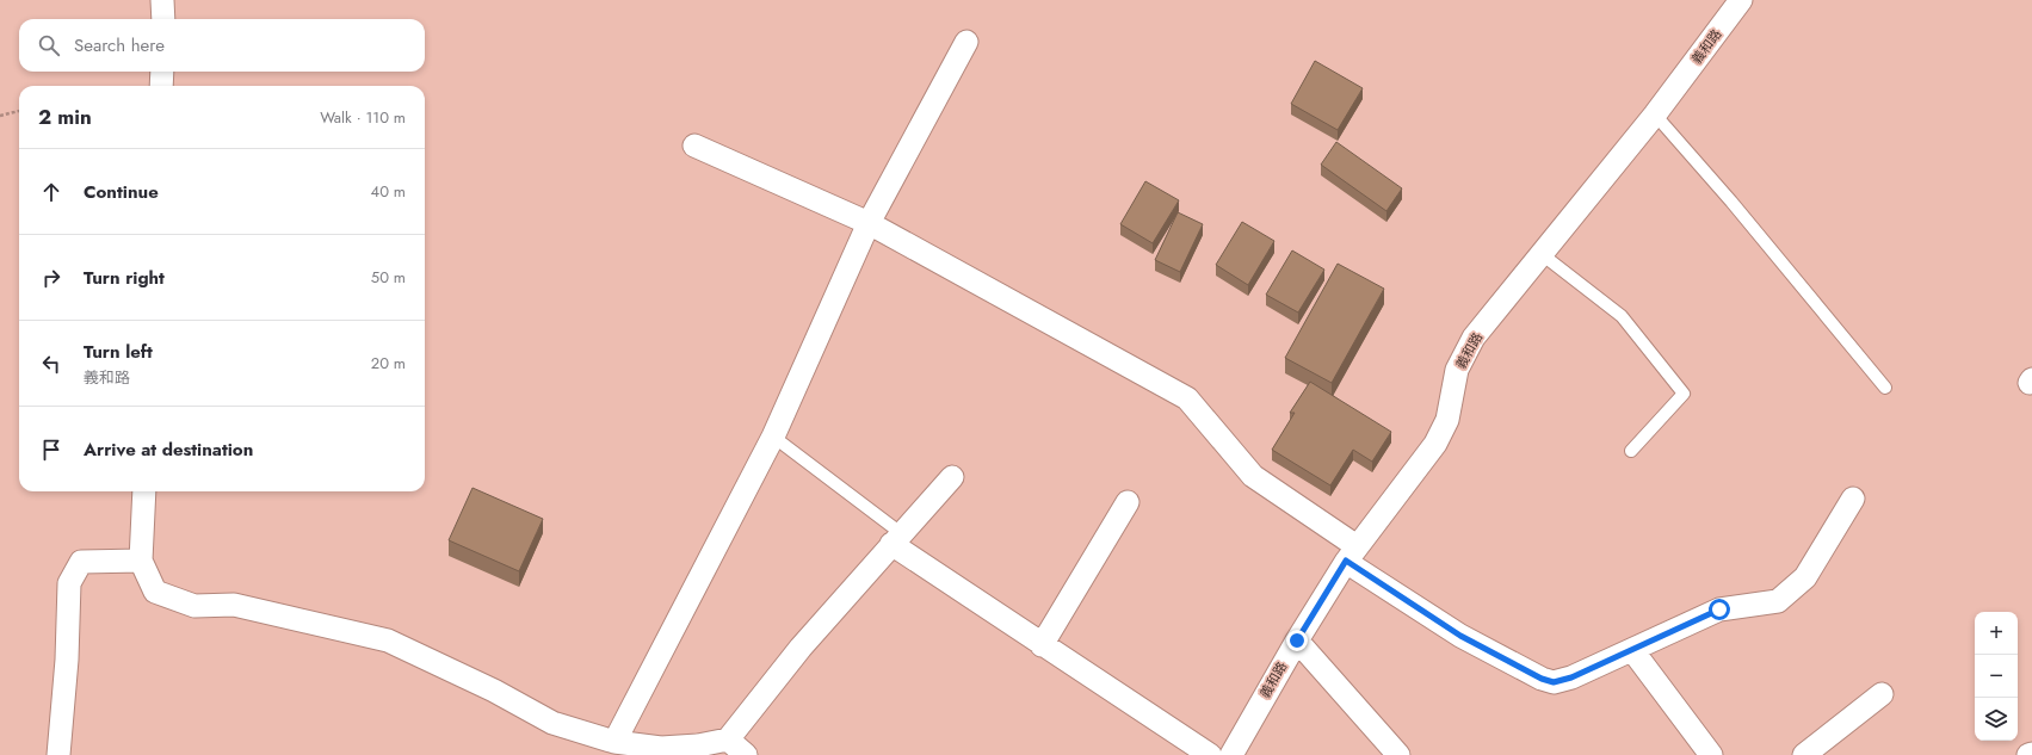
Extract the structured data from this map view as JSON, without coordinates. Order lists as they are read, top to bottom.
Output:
{
  "streets": {
    "street": ["義和路"]
  },
  "page": {
    "search": "Search here",
    "heading": ["2 min", "Walk · 110 m"],
    "list": [
      ["Continue", "40 m"],
      ["Turn right", "50 m"],
      ["Turn left", "義和路", "20 m"],
      "Arrive at destination"
    ],
    "map_buttons": ["+", "−"]
  }
}
